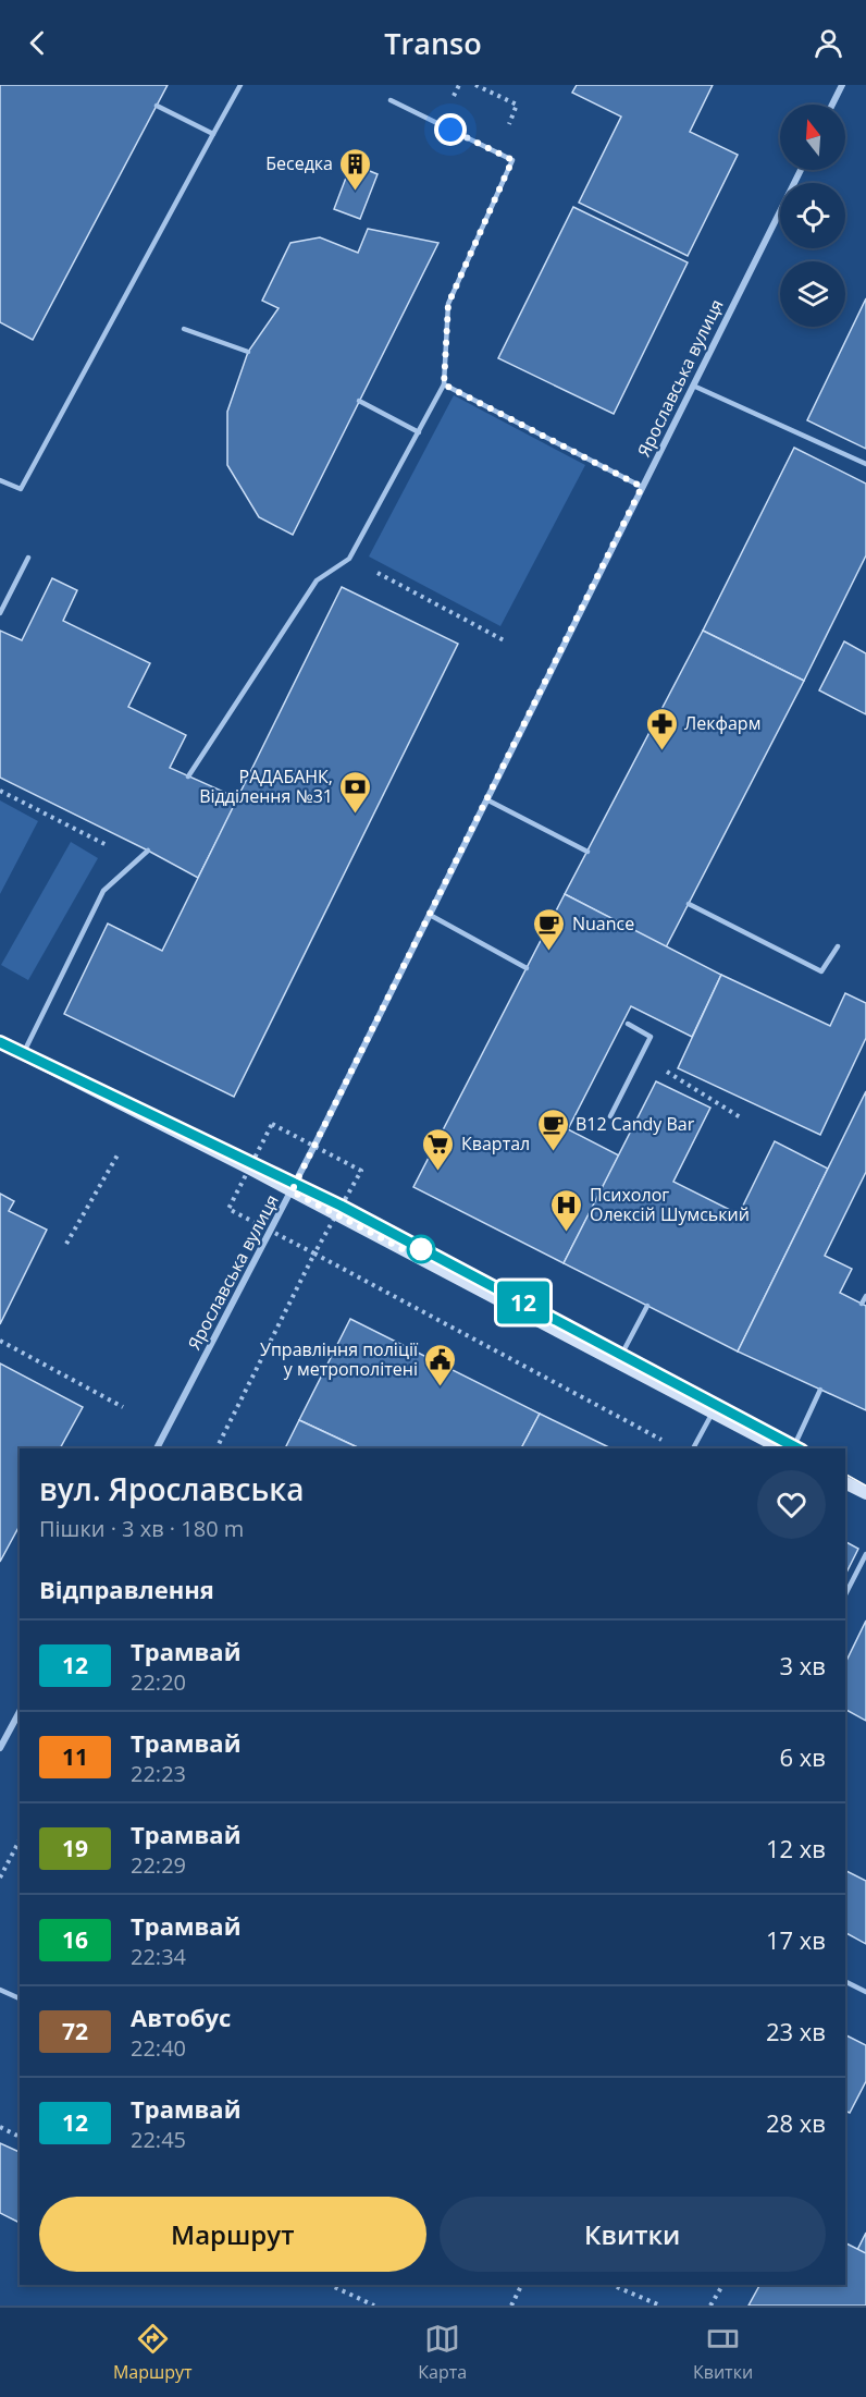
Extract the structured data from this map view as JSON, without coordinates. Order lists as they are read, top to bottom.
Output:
{
  "streets": {
    "street": ["Ярославська вулиця"]
  },
  "places": {
    "building": ["Беседка"],
    "pharmacy": ["Лекфарм"],
    "bank": ["РАДАБАНК, Відділення №31"],
    "cafe": ["Nuance", "B12 Candy Bar"],
    "supermarket": ["Квартал"],
    "hospital": ["Психолог Олексій Шумський"],
    "public building": ["Управління поліції у метрополітені"]
  },
  "lines": ["tram line 12"],
  "north": "top",
  "page": {
    "header": "Transo",
    "on_map": "12",
    "heading": [
      ["вул. Ярославська", "Пішки · 3 хв · 180 m"],
      "Відправлення"
    ],
    "list": [
      {
        "mark": "12",
        "name": "Трамвай",
        "note": "22:20",
        "value": "3 хв"
      },
      {
        "mark": "11",
        "name": "Трамвай",
        "note": "22:23",
        "value": "6 хв"
      },
      {
        "mark": "19",
        "name": "Трамвай",
        "note": "22:29",
        "value": "12 хв"
      },
      {
        "mark": "16",
        "name": "Трамвай",
        "note": "22:34",
        "value": "17 хв"
      },
      {
        "mark": "72",
        "name": "Автобус",
        "note": "22:40",
        "value": "23 хв"
      },
      {
        "mark": "12",
        "name": "Трамвай",
        "note": "22:45",
        "value": "28 хв"
      }
    ],
    "buttons": ["Маршрут", "Квитки"],
    "tabs": ["Маршрут", "Карта", "Квитки"]
  }
}
